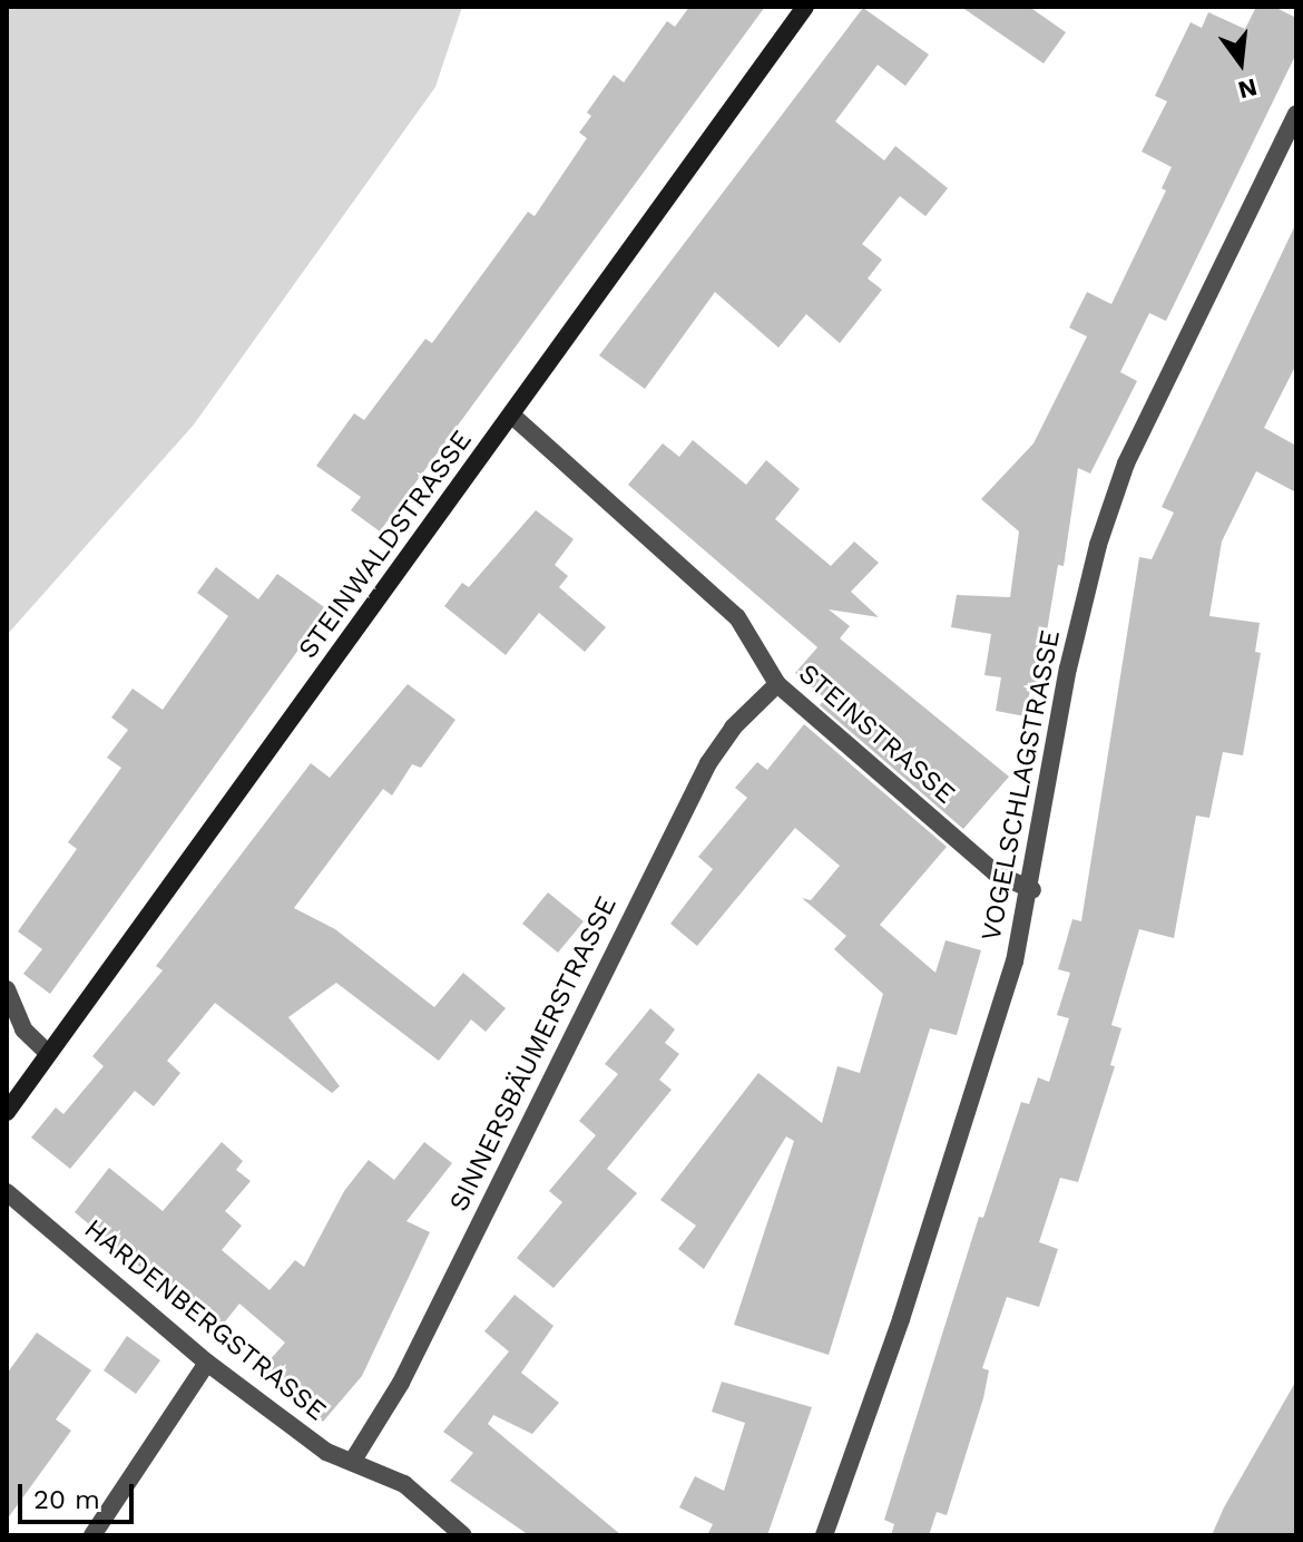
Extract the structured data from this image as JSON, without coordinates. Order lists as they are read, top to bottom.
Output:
{
  "streets": {
    "street": [
      "STEINWALDSTRASSE",
      "STEINSTRASSE",
      "VOGELSCHLAGSTRASSE",
      "SINNERSBÄUMERSTRASSE",
      "HARDENBERGSTRASSE"
    ]
  },
  "crossings": [
    ["STEINWALDSTRASSE", "STEINSTRASSE"],
    ["STEINSTRASSE", "VOGELSCHLAGSTRASSE"],
    ["STEINSTRASSE", "SINNERSBÄUMERSTRASSE"],
    ["SINNERSBÄUMERSTRASSE", "HARDENBERGSTRASSE"]
  ],
  "scale_bar": "20 m",
  "north": "bottom"
}
